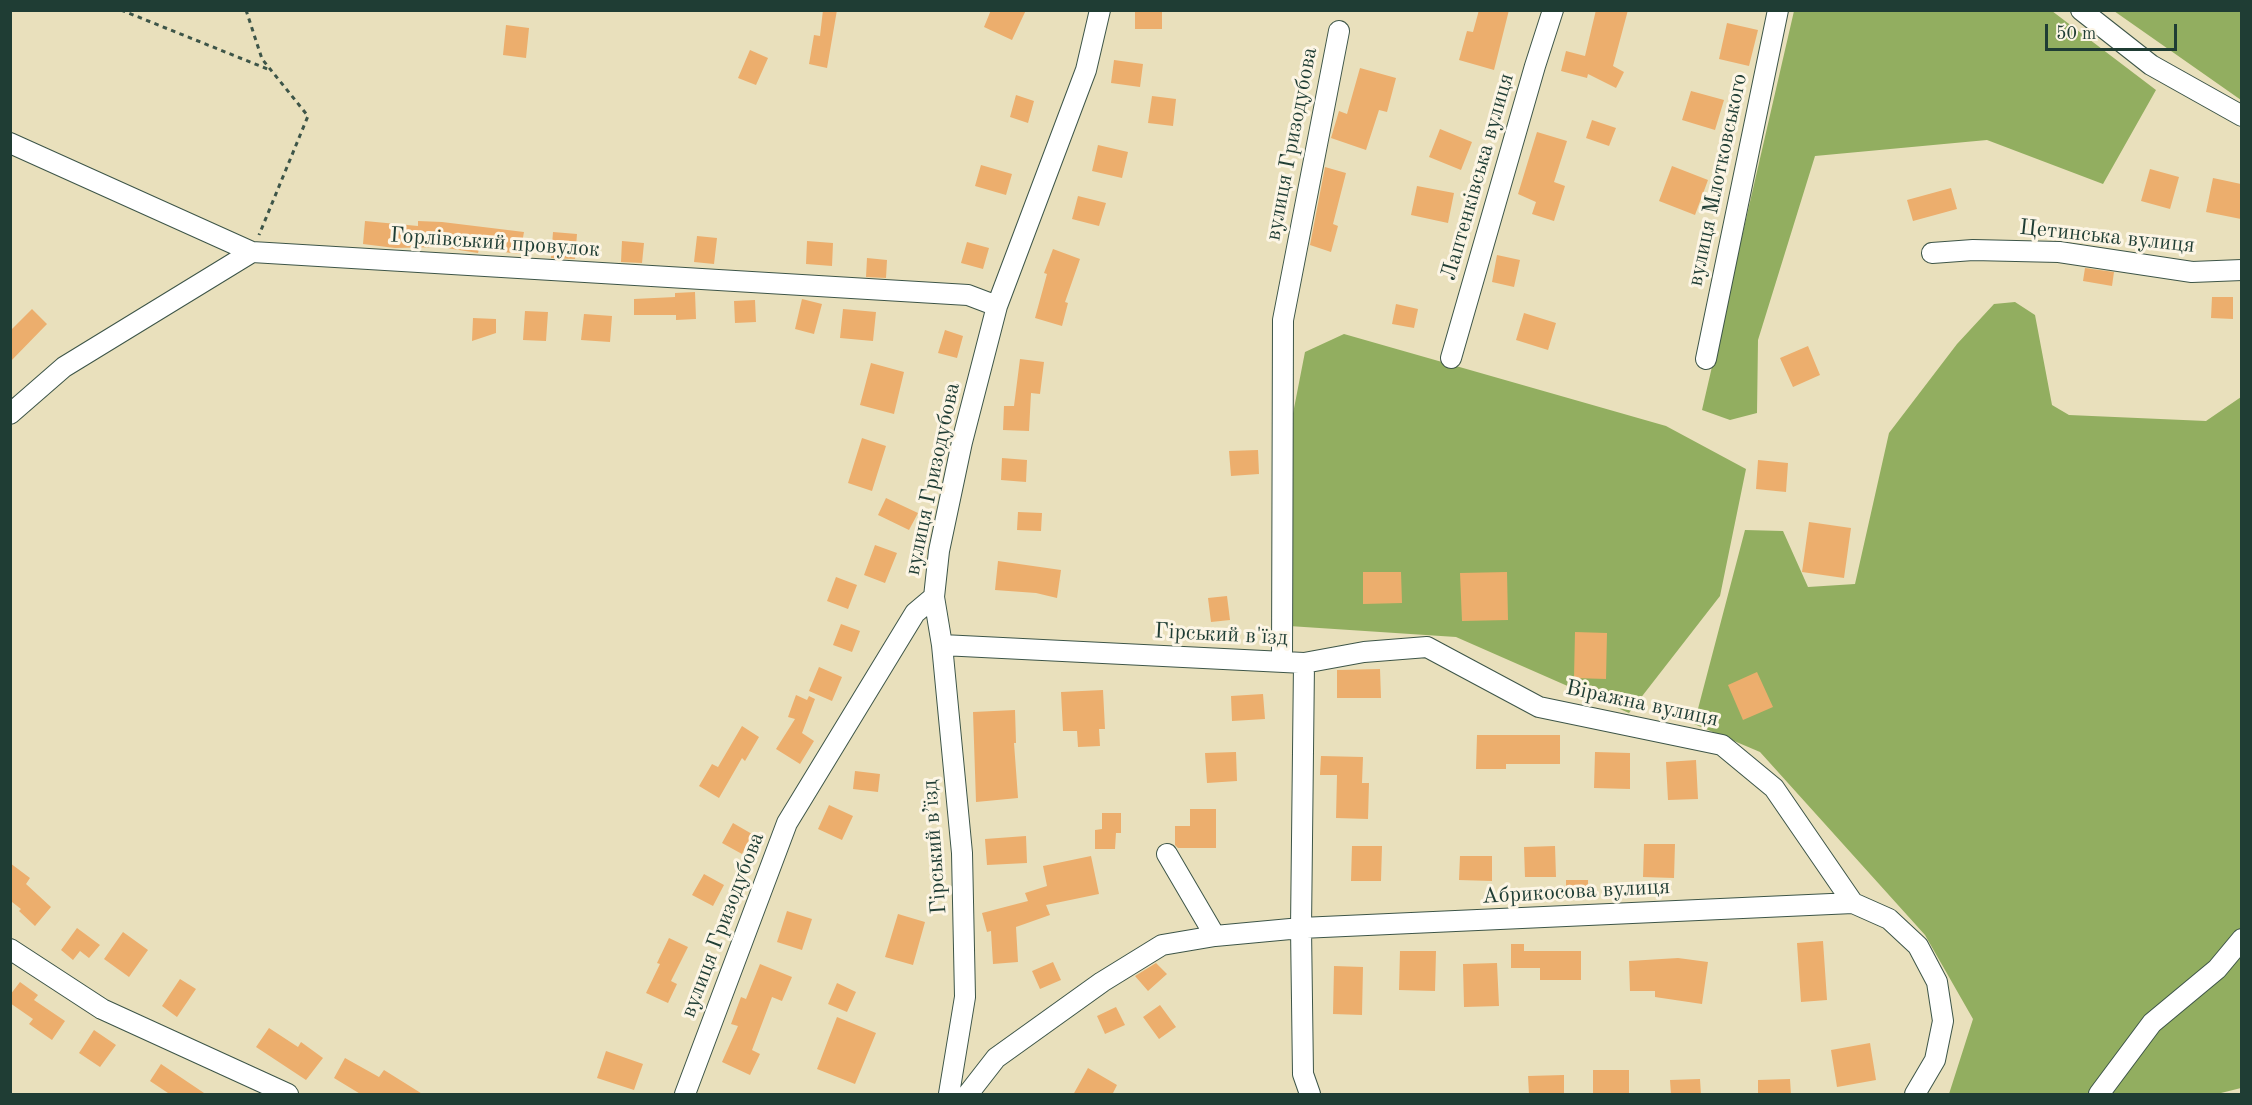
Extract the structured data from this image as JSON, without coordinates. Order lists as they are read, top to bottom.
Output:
{
  "streets": {
    "street": [
      "вулиця Гризодубова",
      "Лаптенківська вулиця",
      "вулиця Млотковського",
      "Цетинська вулиця",
      "Горлівський провулок",
      "Гірський в'їзд",
      "Віражна вулиця",
      "Гірський в’їзд",
      "Абрикосова вулиця"
    ]
  },
  "crossings": [
    ["вулиця Гризодубова", "Горлівський провулок"],
    ["вулиця Гризодубова", "Гірський в'їзд"],
    ["вулиця Гризодубова", "Гірський в’їзд"],
    ["Гірський в'їзд", "Віражна вулиця"],
    ["Гірський в'їзд", "Гірський в’їзд"],
    ["Гірський в'їзд", "Абрикосова вулиця"],
    ["Віражна вулиця", "Абрикосова вулиця"]
  ],
  "scale_bar": "50 m"
}
